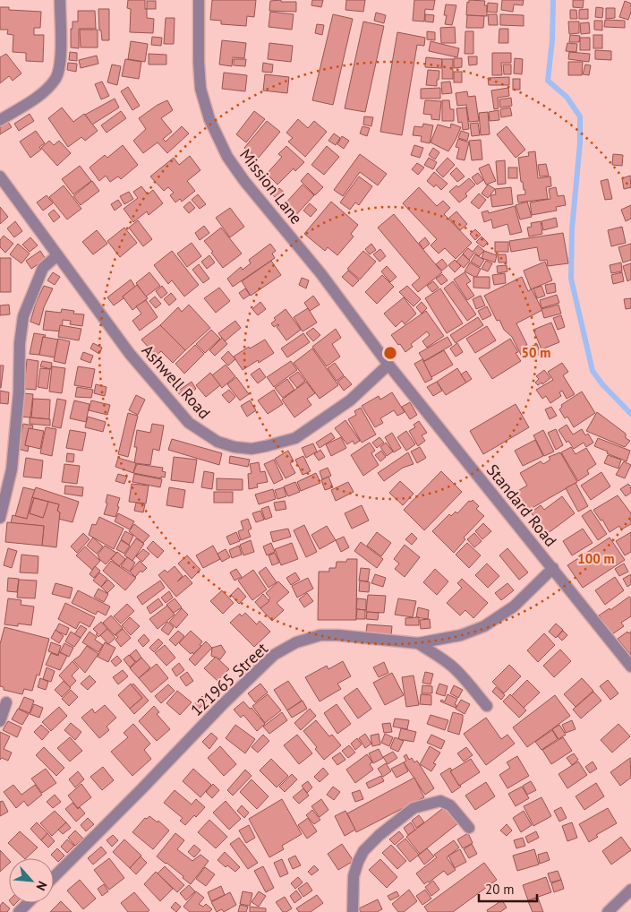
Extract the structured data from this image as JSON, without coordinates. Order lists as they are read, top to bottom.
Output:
{
  "streets": {
    "street": [
      "Mission Lane",
      "Ashwell Road",
      "Standard Road",
      "121965 Street"
    ]
  },
  "crossings": [
    ["Mission Lane", "Ashwell Road"],
    ["Mission Lane", "Standard Road"],
    ["Ashwell Road", "Standard Road"],
    ["Standard Road", "121965 Street"]
  ],
  "scale_bar": "20 m",
  "north": "bottom right",
  "rings": ["50 m", "100 m"]
}
